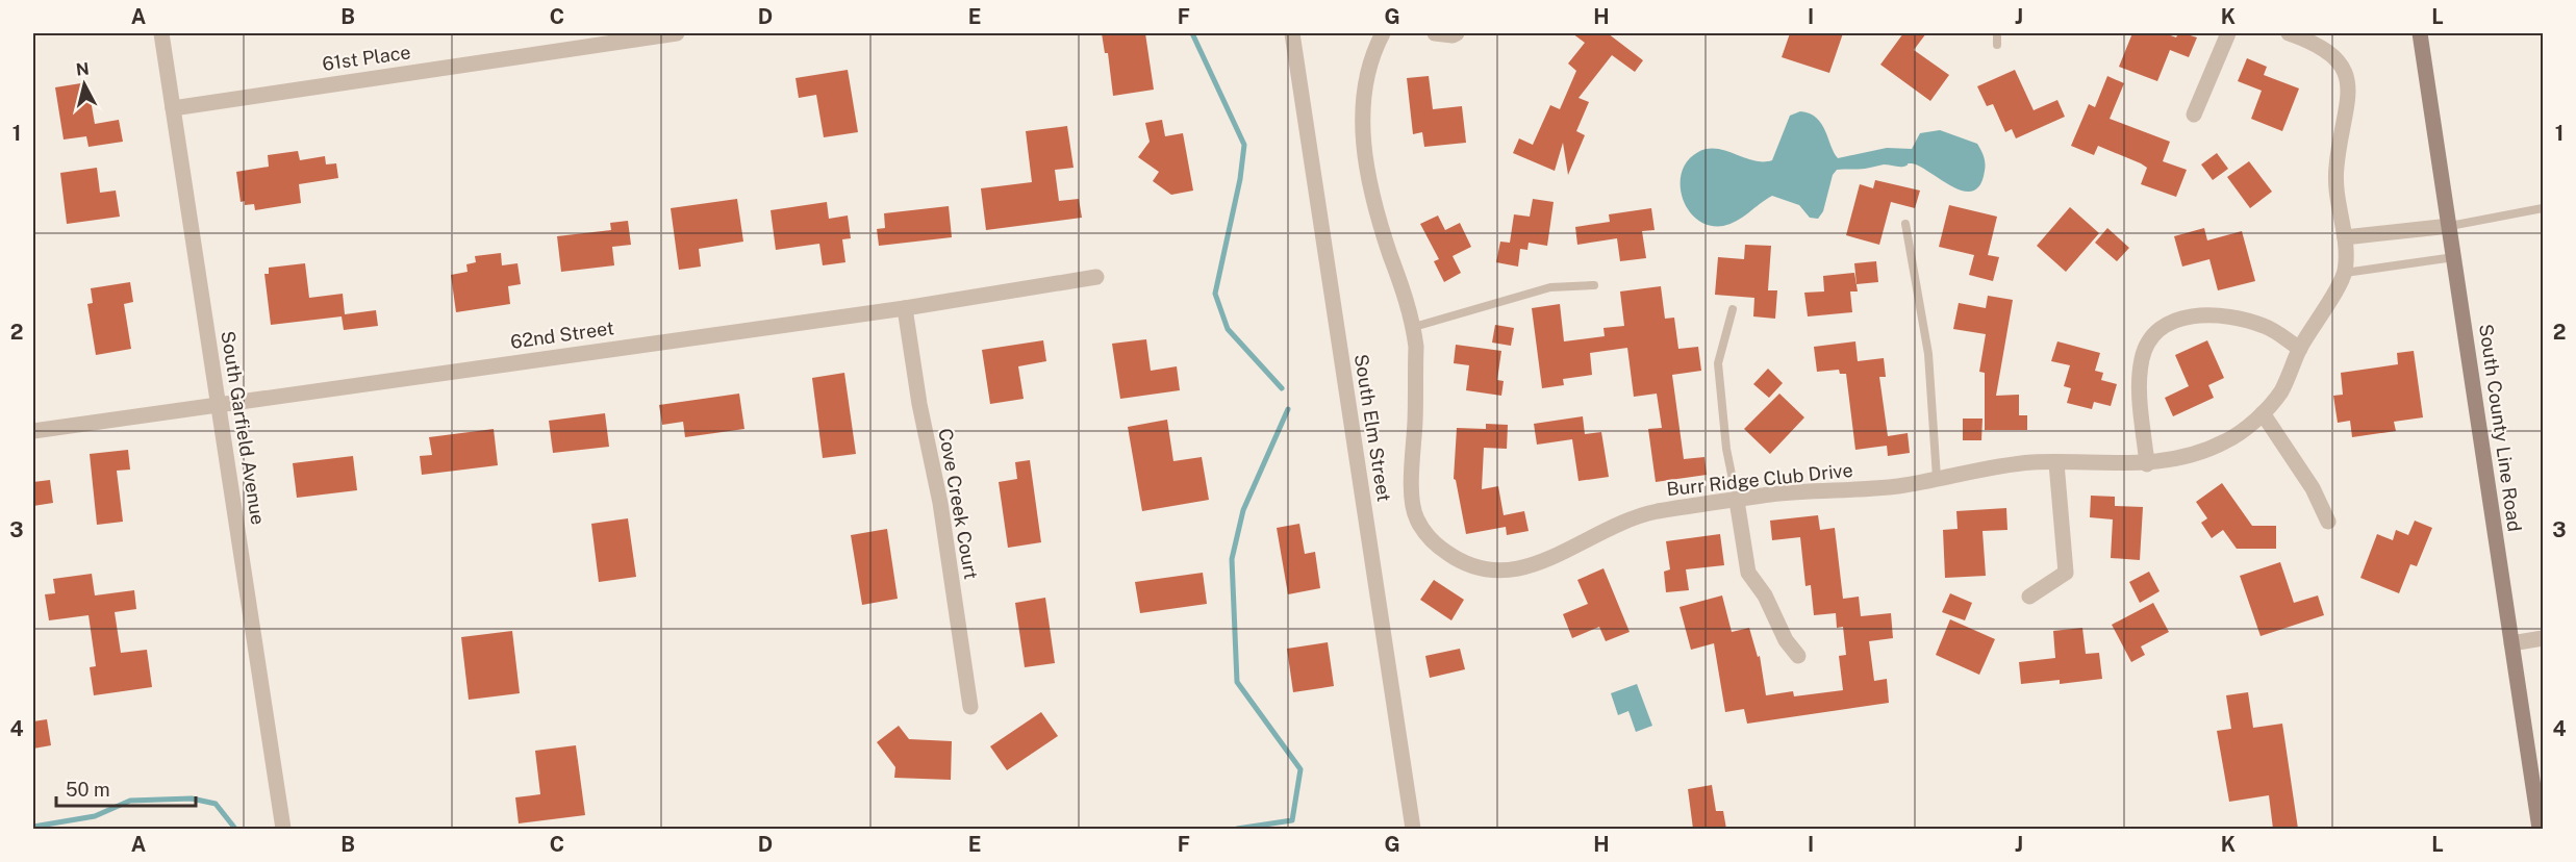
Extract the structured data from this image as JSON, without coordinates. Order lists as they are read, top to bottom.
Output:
{
  "streets": {
    "main road": ["South County Line Road"],
    "street": [
      "61st Place",
      "62nd Street",
      "South Garfield Avenue",
      "South Elm Street",
      "Burr Ridge Club Drive",
      "Cove Creek Court"
    ]
  },
  "crossings": [
    ["61st Place", "South Garfield Avenue"],
    ["62nd Street", "South Garfield Avenue"],
    ["62nd Street", "Cove Creek Court"]
  ],
  "scale_bar": "50 m",
  "north": "top",
  "grid": {
    "columns": [
      "A",
      "B",
      "C",
      "D",
      "E",
      "F",
      "G",
      "H",
      "I",
      "J",
      "K",
      "L"
    ],
    "rows": [
      "1",
      "2",
      "3",
      "4"
    ]
  }
}
